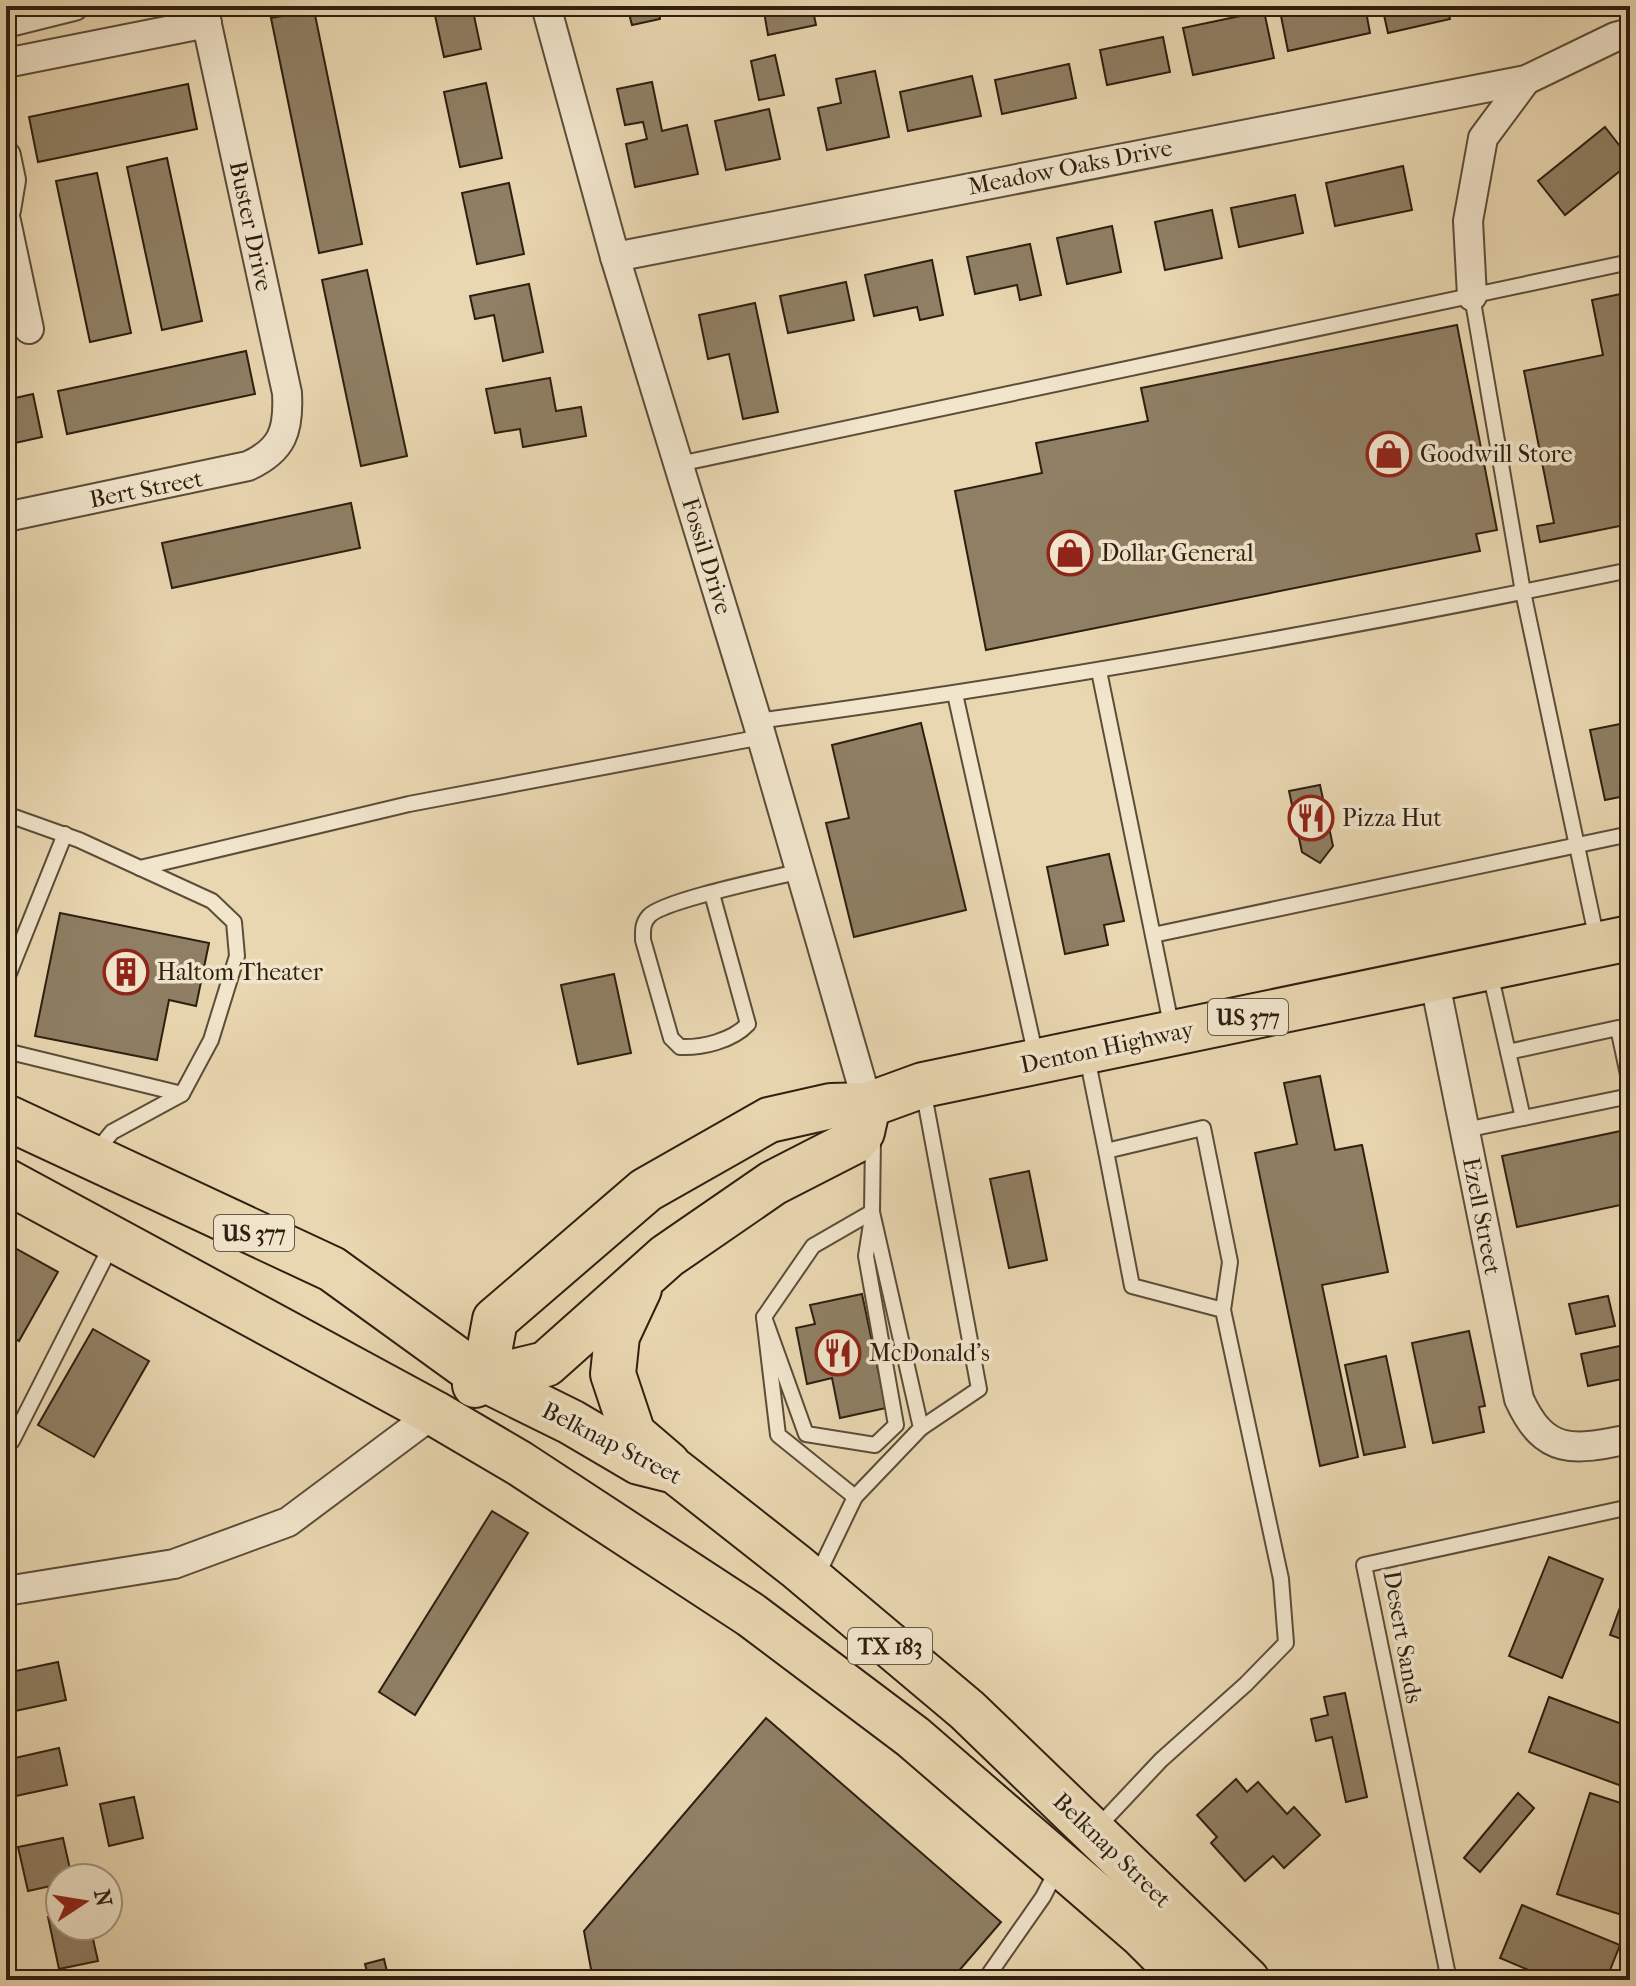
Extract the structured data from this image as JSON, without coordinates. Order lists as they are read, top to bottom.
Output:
{
  "streets": {
    "main road": [
      "US 377",
      "Denton Highway",
      "Belknap Street",
      "TX 183"
    ],
    "street": [
      "Meadow Oaks Drive",
      "Buster Drive",
      "Bert Street",
      "Fossil Drive",
      "Ezell Street"
    ],
    "lane": ["Desert Sands"]
  },
  "crossings": [
    ["Meadow Oaks Drive", "Fossil Drive"],
    ["Buster Drive", "Bert Street"],
    ["Fossil Drive", "Denton Highway"],
    ["Denton Highway", "Ezell Street"],
    ["Denton Highway", "Belknap Street"]
  ],
  "places": {
    "shop": ["Goodwill Store", "Dollar General"],
    "restaurant": ["Pizza Hut", "McDonald's"],
    "building": ["Haltom Theater"]
  },
  "north": "right"
}
